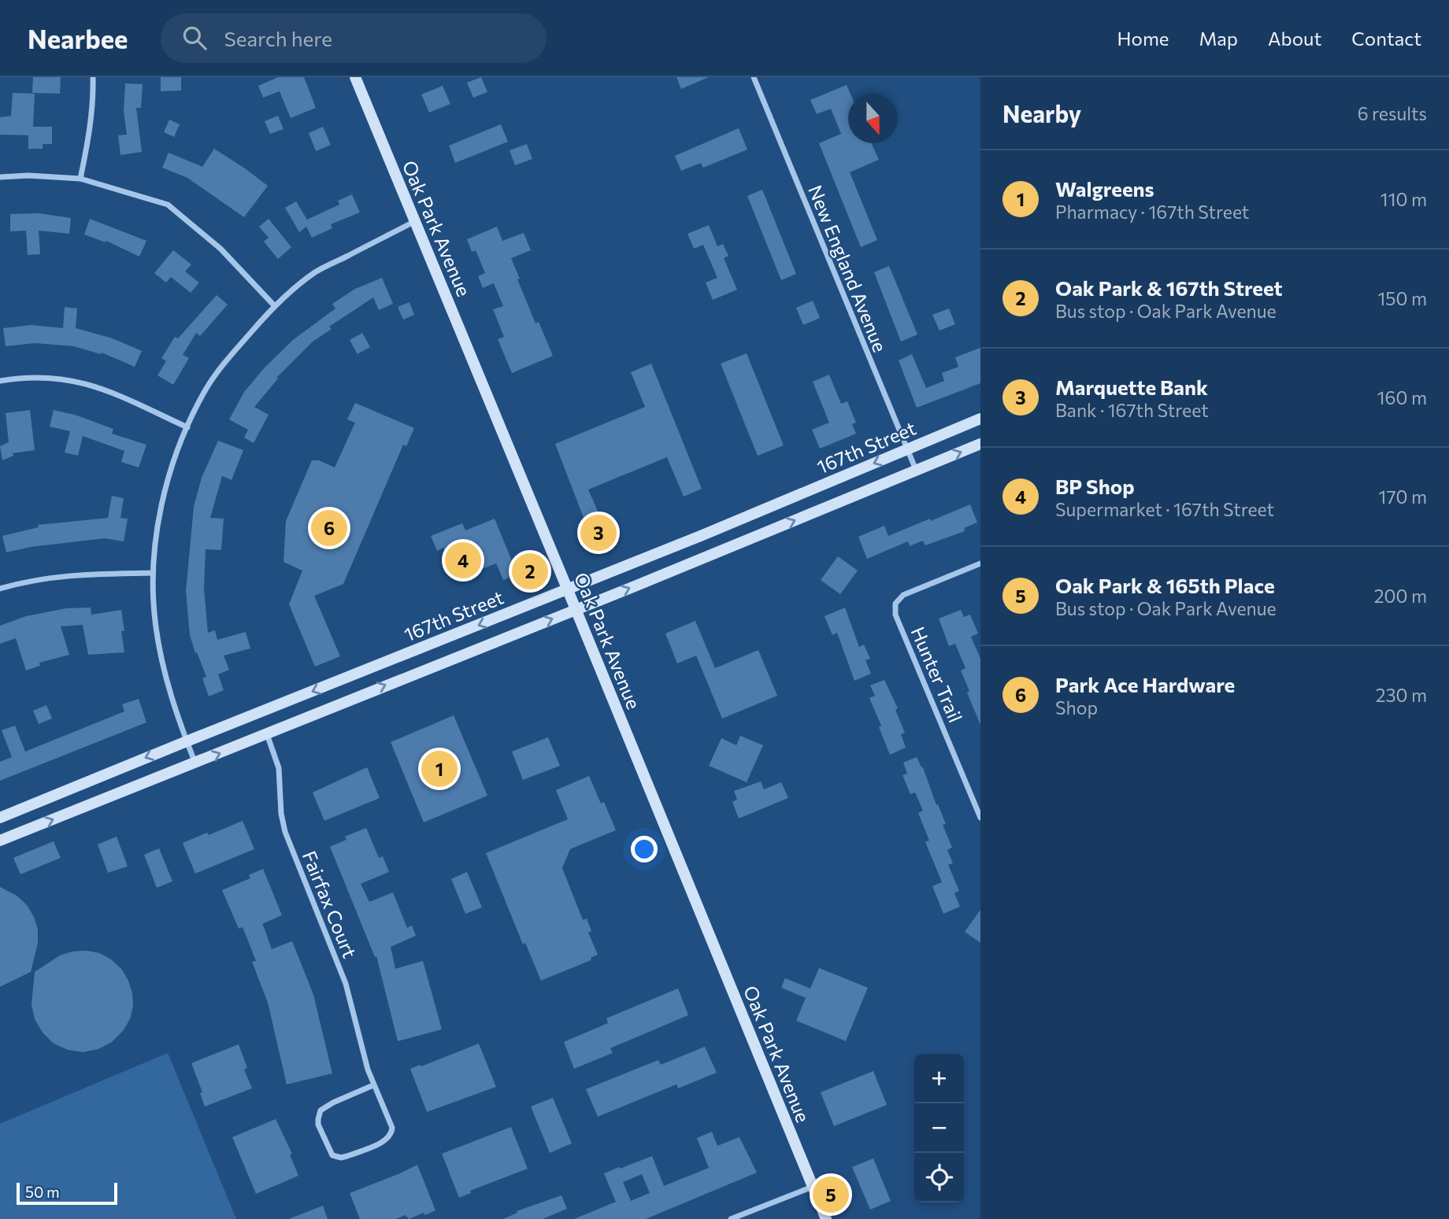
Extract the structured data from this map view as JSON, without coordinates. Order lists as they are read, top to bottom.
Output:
{
  "streets": {
    "main road": ["Oak Park Avenue", "167th Street"],
    "street": ["New England Avenue", "Hunter Trail", "Fairfax Court"]
  },
  "crossings": [
    ["Oak Park Avenue", "167th Street"],
    ["New England Avenue", "167th Street"],
    ["167th Street", "Fairfax Court"]
  ],
  "scale_bar": "50 m",
  "north": "bottom",
  "page": {
    "header": "Nearbee",
    "search": "Search here",
    "nav": [
      "Home",
      "Map",
      "About",
      "Contact"
    ],
    "heading": ["Nearby", "6 results"],
    "list": [
      {
        "mark": "1",
        "name": "Walgreens",
        "note": "Pharmacy · 167th Street",
        "value": "110 m"
      },
      {
        "mark": "2",
        "name": "Oak Park & 167th Street",
        "note": "Bus stop · Oak Park Avenue",
        "value": "150 m"
      },
      {
        "mark": "3",
        "name": "Marquette Bank",
        "note": "Bank · 167th Street",
        "value": "160 m"
      },
      {
        "mark": "4",
        "name": "BP Shop",
        "note": "Supermarket · 167th Street",
        "value": "170 m"
      },
      {
        "mark": "5",
        "name": "Oak Park & 165th Place",
        "note": "Bus stop · Oak Park Avenue",
        "value": "200 m"
      },
      {
        "mark": "6",
        "name": "Park Ace Hardware",
        "note": "Shop",
        "value": "230 m"
      }
    ],
    "pins": [
      "6",
      "3",
      "4",
      "2",
      "1",
      "5"
    ],
    "map_buttons": ["+", "−"],
    "scale": "50 m"
  }
}
